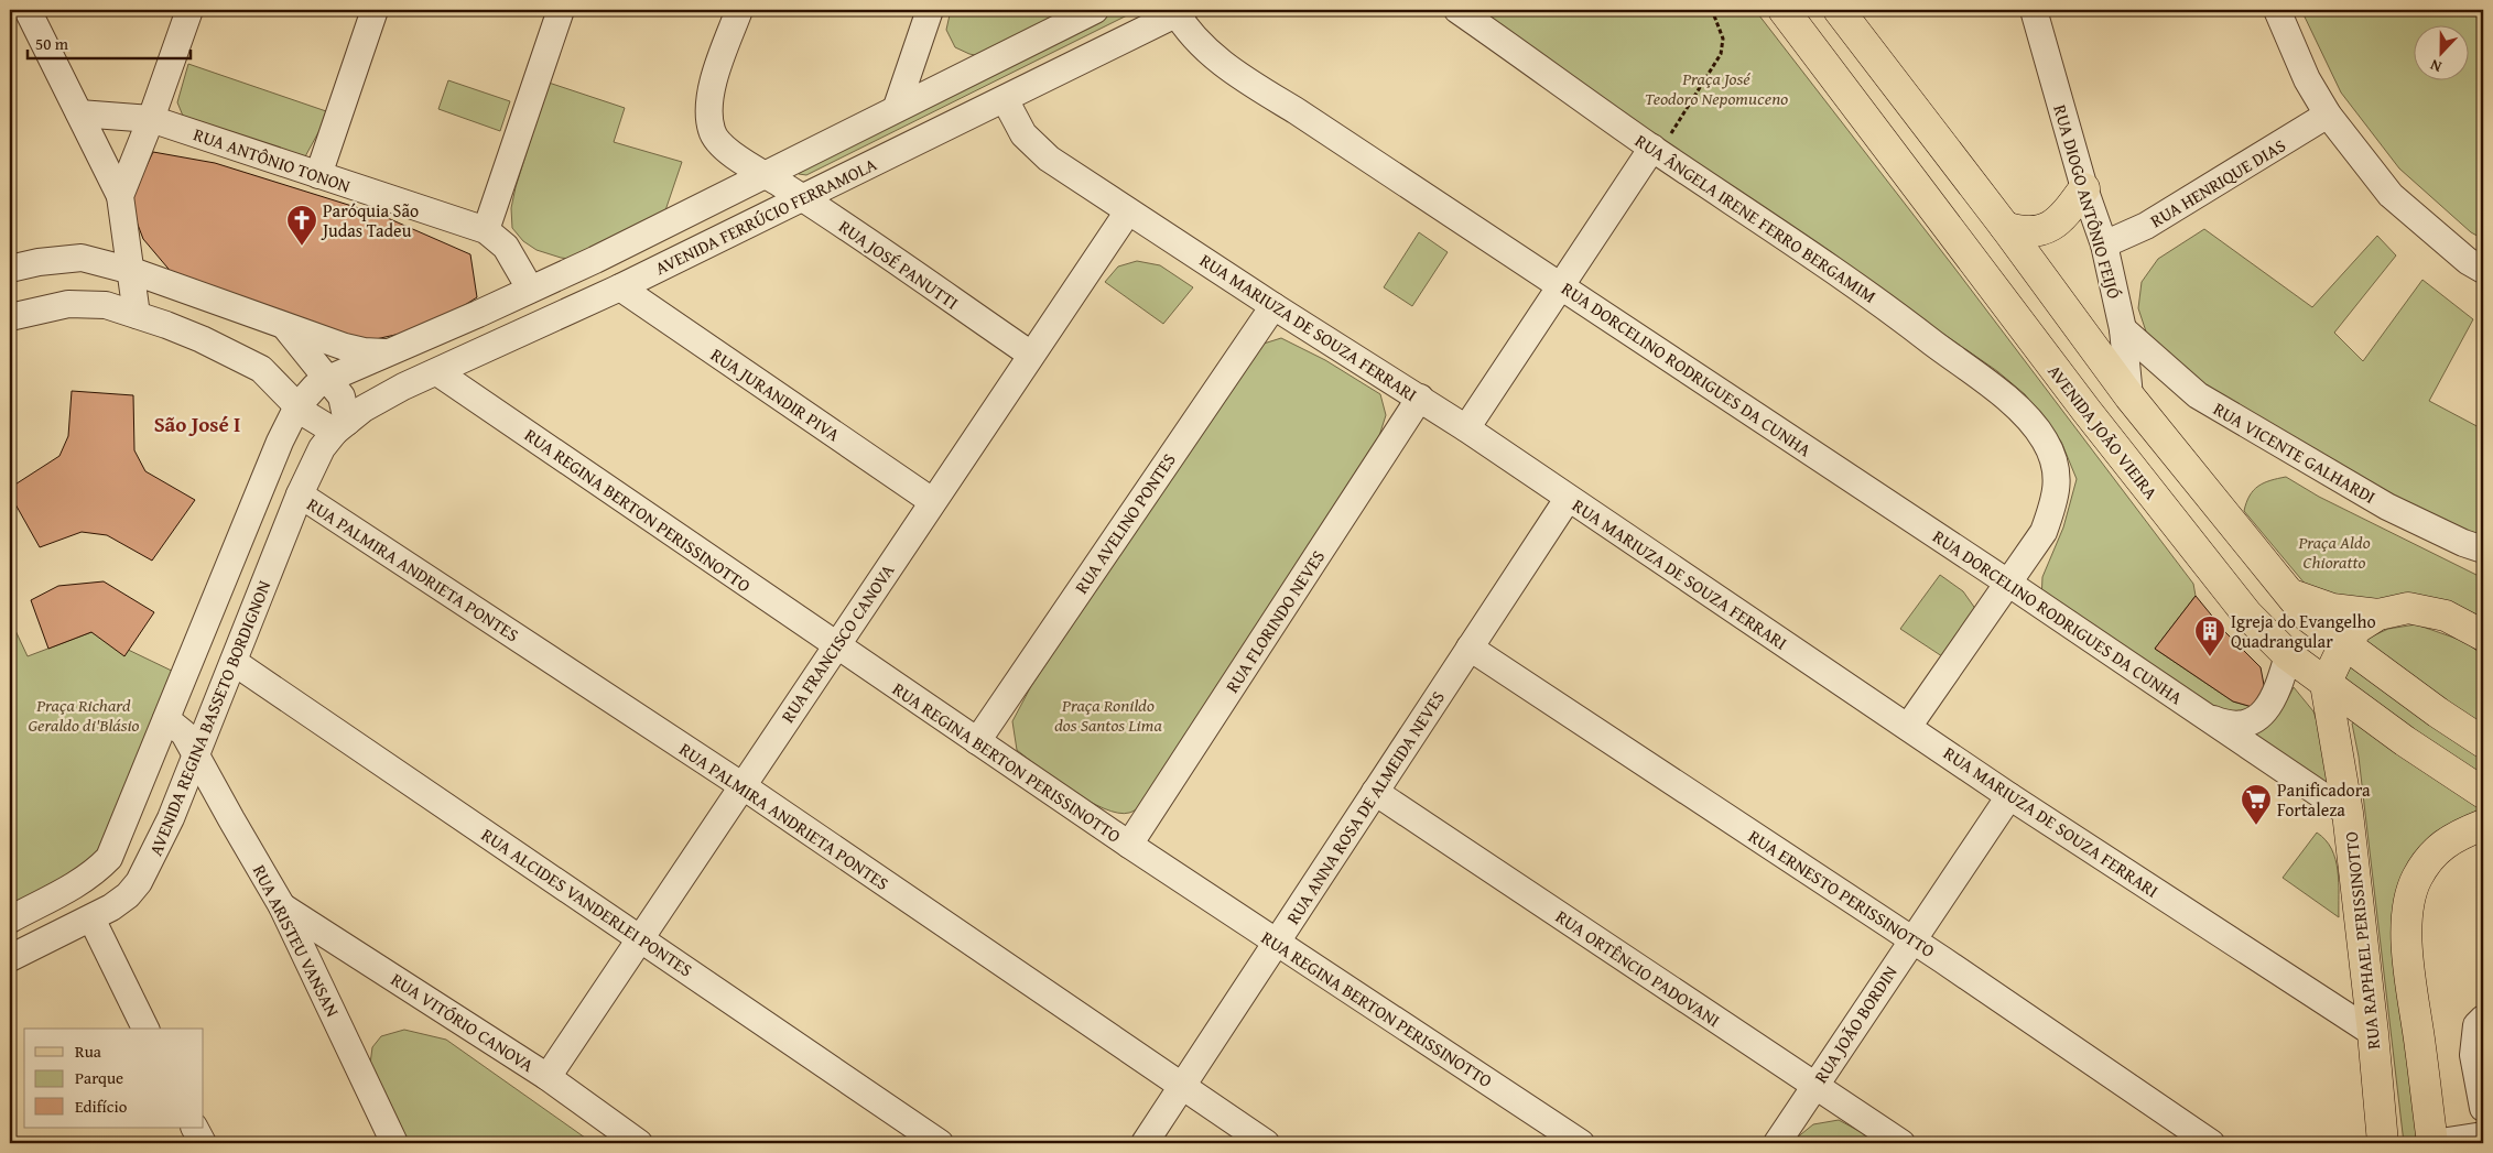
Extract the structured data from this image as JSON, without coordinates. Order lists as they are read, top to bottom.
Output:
{
  "streets": {
    "main road": ["AVENIDA JOÃO VIEIRA", "RUA RAPHAEL PERISSINOTTO"],
    "street": [
      "RUA ANTÔNIO TONON",
      "RUA HENRIQUE DIAS",
      "RUA DIOGO ANTÔNIO FEIJÓ",
      "AVENIDA FERRÚCIO FERRAMOLA",
      "RUA ÂNGELA IRENE FERRO BERGAMIM",
      "RUA JOSÉ PANUTTI",
      "RUA MARIUZA DE SOUZA FERRARI",
      "RUA DORCELINO RODRIGUES DA CUNHA",
      "RUA JURANDIR PIVA",
      "RUA VICENTE GALHARDI",
      "RUA REGINA BERTON PERISSINOTTO",
      "RUA AVELINO PONTES",
      "RUA PALMIRA ANDRIETA PONTES",
      "RUA FLORINDO NEVES",
      "RUA FRANCISCO CANOVA",
      "AVENIDA REGINA BASSETO BORDIGNON",
      "RUA ANNA ROSA DE ALMEIDA NEVES",
      "RUA ERNESTO PERISSINOTTO",
      "RUA ALCIDES VANDERLEI PONTES",
      "RUA ARISTEU VANSAN",
      "RUA ORTÊNCIO PADOVANI",
      "RUA VITÓRIO CANOVA",
      "RUA JOÃO BORDIN"
    ]
  },
  "crossings": [
    ["RUA ANTÔNIO TONON", "AVENIDA FERRÚCIO FERRAMOLA"],
    ["RUA HENRIQUE DIAS", "RUA DIOGO ANTÔNIO FEIJÓ"],
    ["RUA DIOGO ANTÔNIO FEIJÓ", "RUA VICENTE GALHARDI"],
    ["AVENIDA FERRÚCIO FERRAMOLA", "RUA JOSÉ PANUTTI"],
    ["AVENIDA FERRÚCIO FERRAMOLA", "RUA MARIUZA DE SOUZA FERRARI"],
    ["AVENIDA FERRÚCIO FERRAMOLA", "RUA DORCELINO RODRIGUES DA CUNHA"],
    ["AVENIDA FERRÚCIO FERRAMOLA", "RUA JURANDIR PIVA"],
    ["AVENIDA FERRÚCIO FERRAMOLA", "RUA REGINA BERTON PERISSINOTTO"],
    ["AVENIDA FERRÚCIO FERRAMOLA", "AVENIDA REGINA BASSETO BORDIGNON"],
    ["RUA ÂNGELA IRENE FERRO BERGAMIM", "RUA MARIUZA DE SOUZA FERRARI"],
    ["RUA ÂNGELA IRENE FERRO BERGAMIM", "RUA DORCELINO RODRIGUES DA CUNHA"],
    ["RUA JOSÉ PANUTTI", "RUA FRANCISCO CANOVA"],
    ["RUA MARIUZA DE SOUZA FERRARI", "RUA AVELINO PONTES"],
    ["RUA MARIUZA DE SOUZA FERRARI", "RUA FLORINDO NEVES"],
    ["RUA MARIUZA DE SOUZA FERRARI", "RUA FRANCISCO CANOVA"],
    ["RUA MARIUZA DE SOUZA FERRARI", "RUA ANNA ROSA DE ALMEIDA NEVES"],
    ["RUA MARIUZA DE SOUZA FERRARI", "RUA RAPHAEL PERISSINOTTO"],
    ["RUA MARIUZA DE SOUZA FERRARI", "RUA JOÃO BORDIN"],
    ["RUA DORCELINO RODRIGUES DA CUNHA", "AVENIDA JOÃO VIEIRA"],
    ["RUA DORCELINO RODRIGUES DA CUNHA", "RUA RAPHAEL PERISSINOTTO"],
    ["RUA JURANDIR PIVA", "RUA FRANCISCO CANOVA"],
    ["AVENIDA JOÃO VIEIRA", "RUA RAPHAEL PERISSINOTTO"],
    ["RUA REGINA BERTON PERISSINOTTO", "RUA AVELINO PONTES"],
    ["RUA REGINA BERTON PERISSINOTTO", "RUA FLORINDO NEVES"],
    ["RUA REGINA BERTON PERISSINOTTO", "RUA FRANCISCO CANOVA"],
    ["RUA REGINA BERTON PERISSINOTTO", "RUA ANNA ROSA DE ALMEIDA NEVES"],
    ["RUA PALMIRA ANDRIETA PONTES", "RUA FRANCISCO CANOVA"],
    ["RUA PALMIRA ANDRIETA PONTES", "AVENIDA REGINA BASSETO BORDIGNON"],
    ["RUA PALMIRA ANDRIETA PONTES", "RUA ANNA ROSA DE ALMEIDA NEVES"],
    ["RUA FRANCISCO CANOVA", "RUA ALCIDES VANDERLEI PONTES"],
    ["RUA FRANCISCO CANOVA", "RUA VITÓRIO CANOVA"],
    ["AVENIDA REGINA BASSETO BORDIGNON", "RUA ALCIDES VANDERLEI PONTES"],
    ["AVENIDA REGINA BASSETO BORDIGNON", "RUA ARISTEU VANSAN"],
    ["RUA ANNA ROSA DE ALMEIDA NEVES", "RUA ERNESTO PERISSINOTTO"],
    ["RUA ANNA ROSA DE ALMEIDA NEVES", "RUA ORTÊNCIO PADOVANI"],
    ["RUA ERNESTO PERISSINOTTO", "RUA JOÃO BORDIN"],
    ["RUA ARISTEU VANSAN", "RUA VITÓRIO CANOVA"],
    ["RUA ORTÊNCIO PADOVANI", "RUA JOÃO BORDIN"]
  ],
  "districts": ["São José I"],
  "parks": [
    "Praça José Teodoro Nepomuceno",
    "Praça Aldo Chioratto",
    "Praça Richard Geraldo di'Blásio",
    "Praça Ronildo dos Santos Lima"
  ],
  "places": {
    "church": ["Paróquia São Judas Tadeu"],
    "building": ["Igreja do Evangelho Quadrangular"],
    "supermarket": ["Panificadora Fortaleza"]
  },
  "legend": ["Rua", "Parque", "Edifício"],
  "scale_bar": "50 m",
  "north": "bottom"
}
